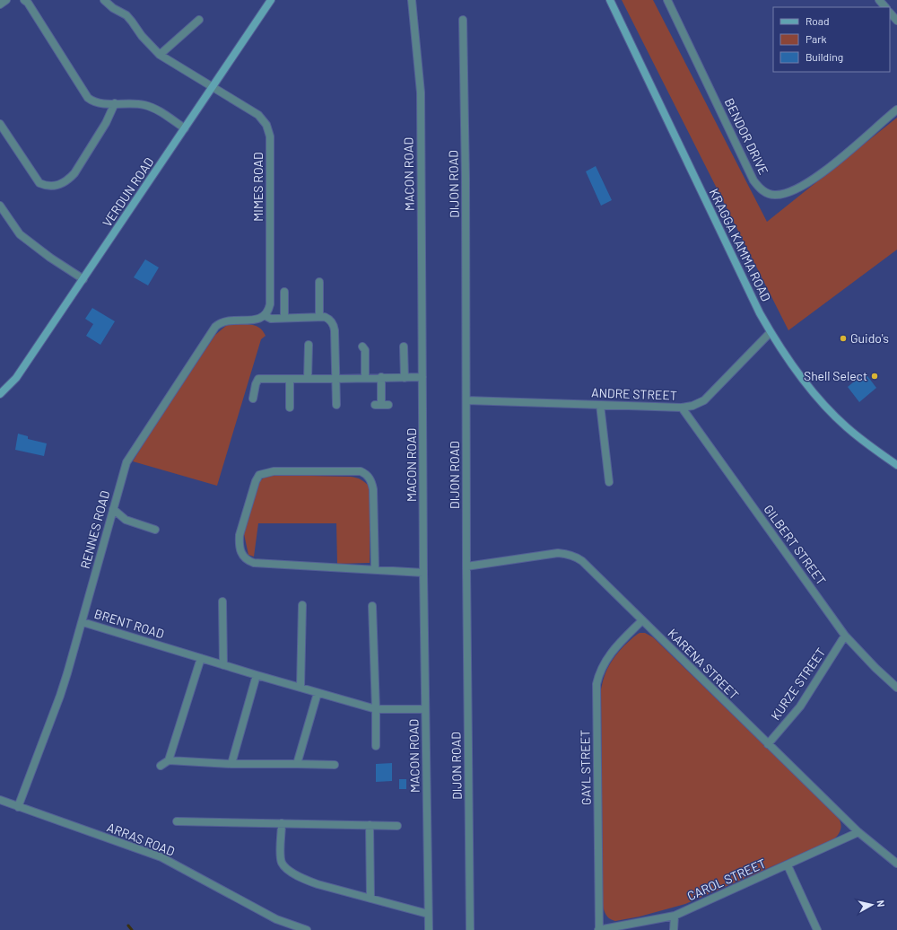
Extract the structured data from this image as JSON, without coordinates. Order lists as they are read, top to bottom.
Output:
{
  "streets": {
    "main road": ["VERDUN ROAD", "KRAGGA KAMMA ROAD"],
    "street": [
      "BENDOR DRIVE",
      "MACON ROAD",
      "DIJON ROAD",
      "MIMES ROAD",
      "ANDRE STREET",
      "RENNES ROAD",
      "GILBERT STREET",
      "BRENT ROAD",
      "KARENA STREET",
      "KURZE STREET",
      "GAYL STREET",
      "ARRAS ROAD",
      "CAROL STREET"
    ]
  },
  "crossings": [
    ["MACON ROAD", "BRENT ROAD"],
    ["DIJON ROAD", "ANDRE STREET"],
    ["DIJON ROAD", "KARENA STREET"],
    ["MIMES ROAD", "VERDUN ROAD"],
    ["MIMES ROAD", "RENNES ROAD"],
    ["KRAGGA KAMMA ROAD", "ANDRE STREET"],
    ["ANDRE STREET", "GILBERT STREET"],
    ["RENNES ROAD", "BRENT ROAD"],
    ["RENNES ROAD", "ARRAS ROAD"],
    ["GILBERT STREET", "KURZE STREET"],
    ["KARENA STREET", "KURZE STREET"],
    ["KARENA STREET", "GAYL STREET"],
    ["KARENA STREET", "CAROL STREET"],
    ["GAYL STREET", "CAROL STREET"]
  ],
  "places": ["Guido's", "Shell Select"],
  "legend": ["Road", "Park", "Building"],
  "north": "right"
}
